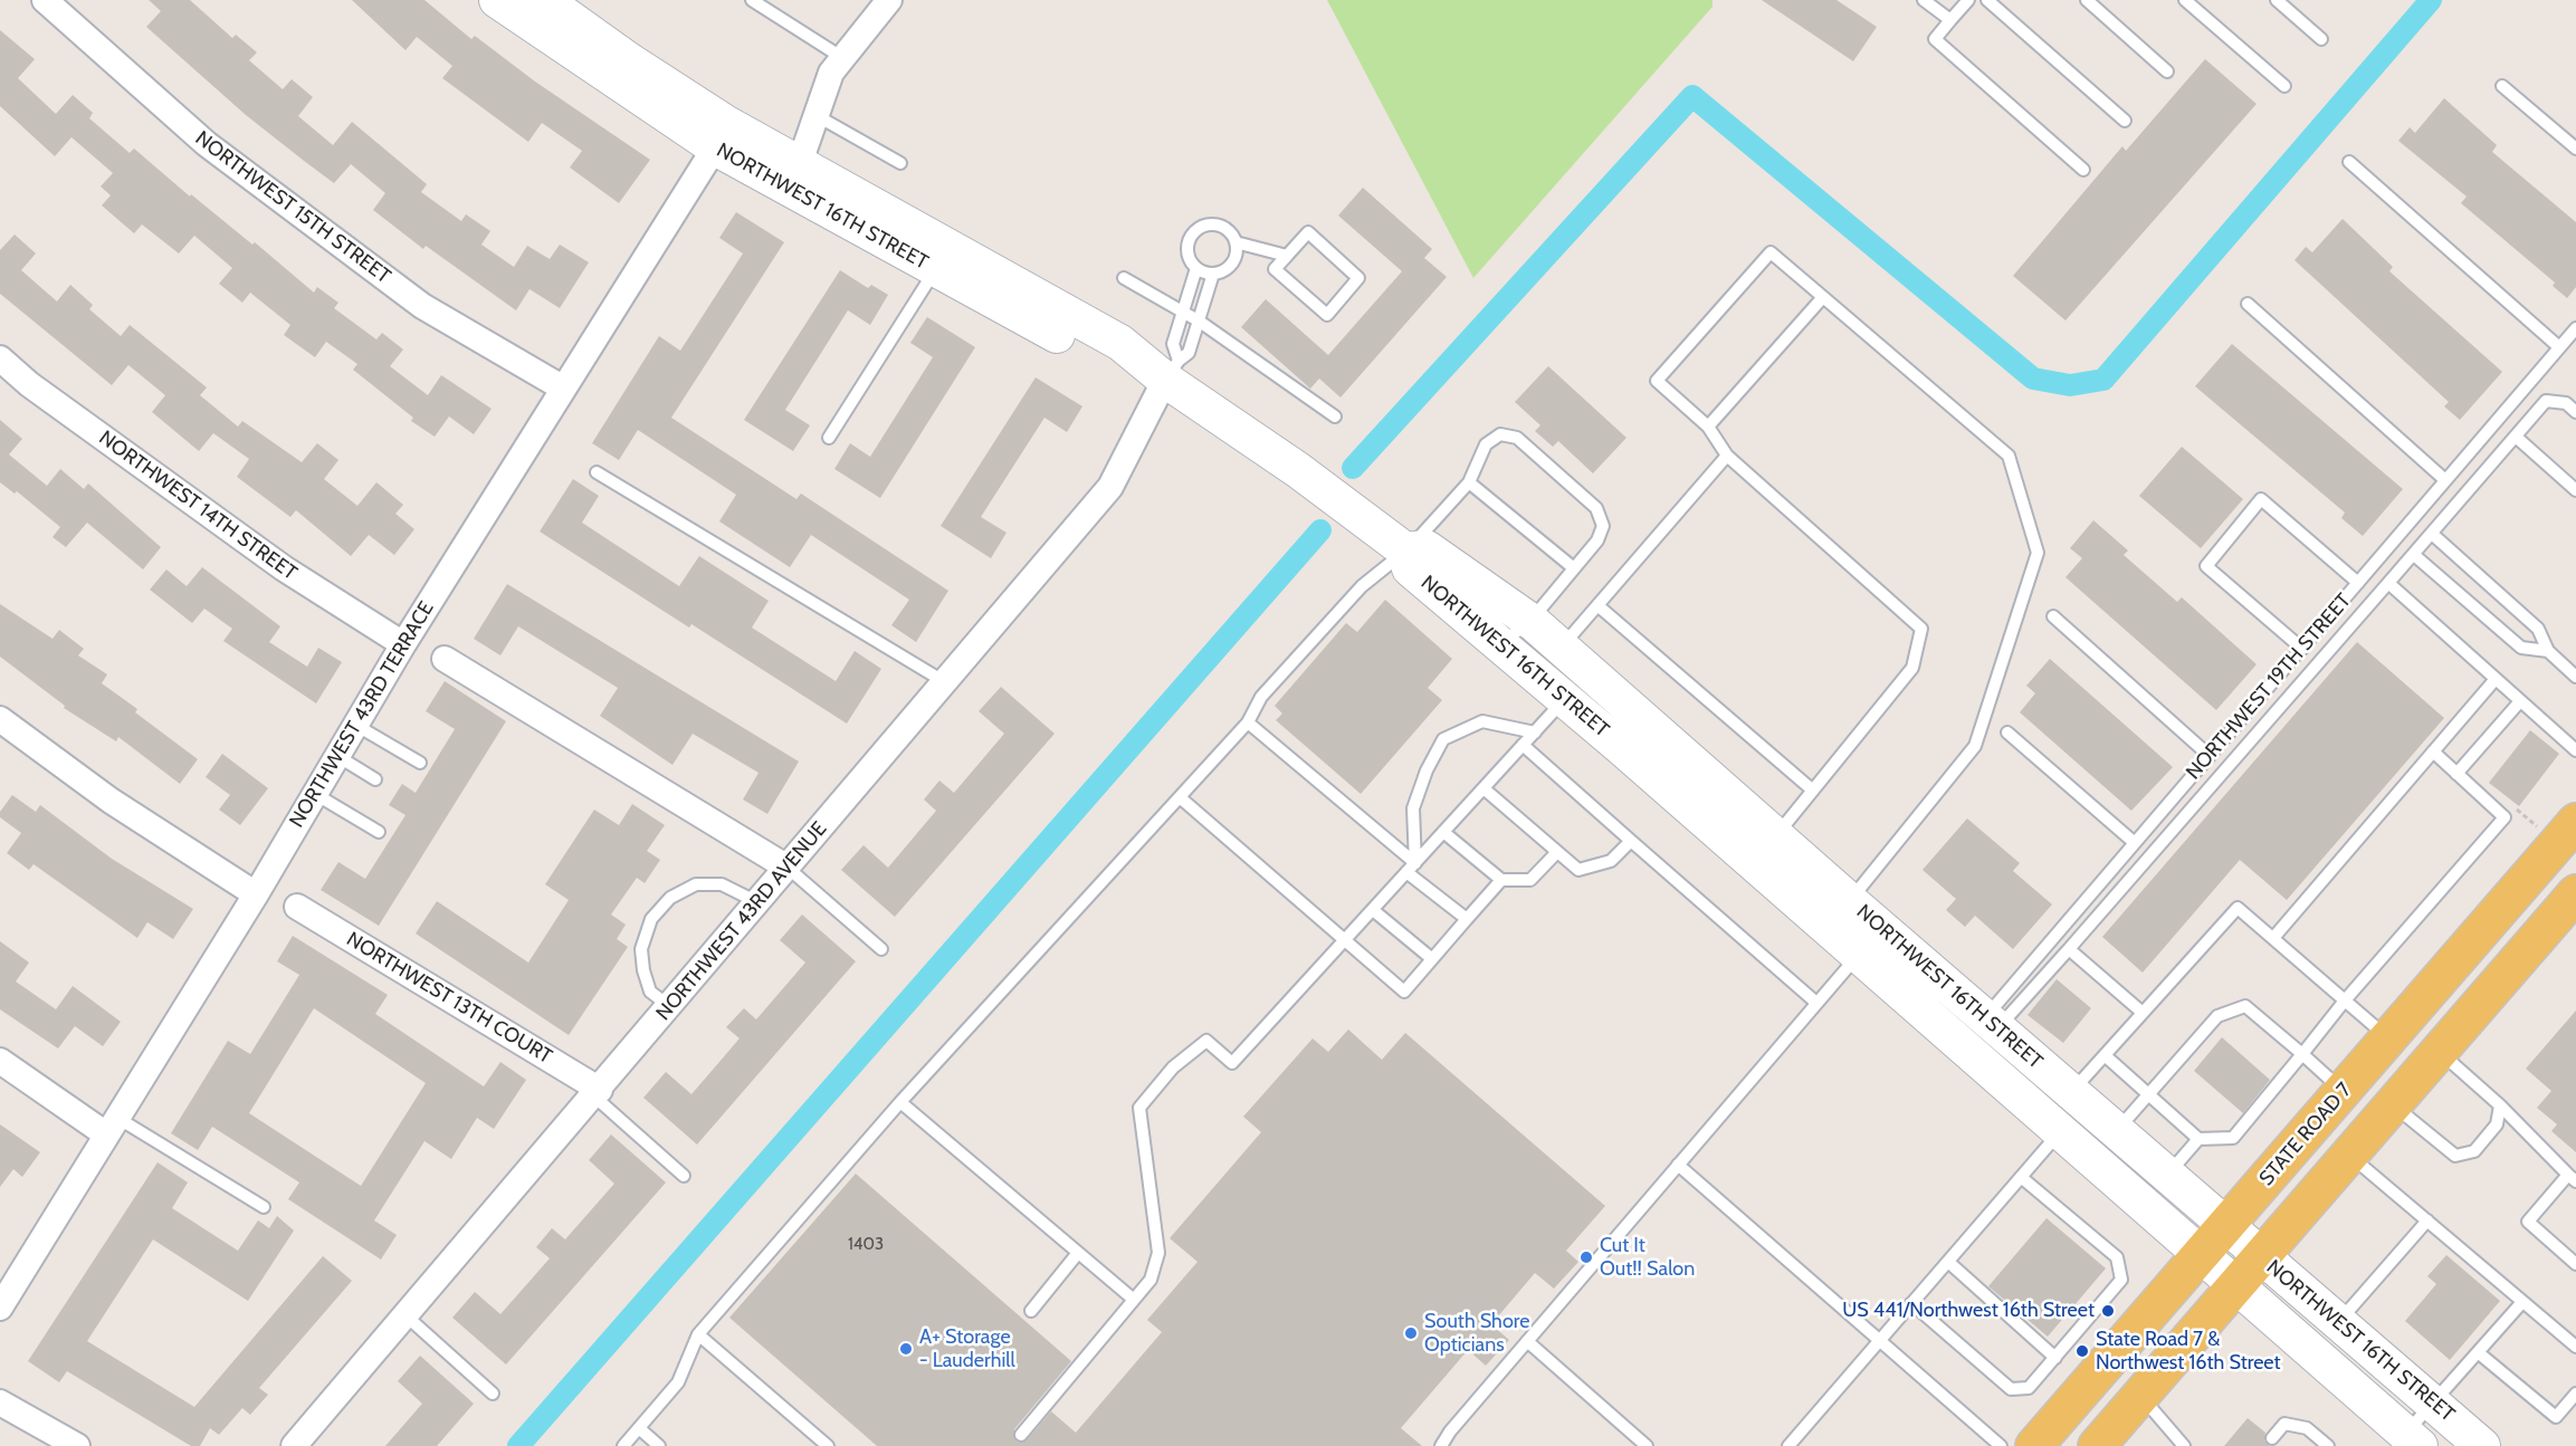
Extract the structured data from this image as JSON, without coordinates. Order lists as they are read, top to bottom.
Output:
{
  "streets": {
    "main road": ["STATE ROAD 7"],
    "street": [
      "NORTHWEST 16TH STREET",
      "NORTHWEST 15TH STREET",
      "NORTHWEST 14TH STREET",
      "NORTHWEST 43RD TERRACE",
      "NORTHWEST 43RD AVENUE",
      "NORTHWEST 13TH COURT"
    ],
    "lane": ["NORTHWEST 19TH STREET"]
  },
  "crossings": [
    ["NORTHWEST 16TH STREET", "NORTHWEST 19TH STREET"],
    ["NORTHWEST 16TH STREET", "NORTHWEST 43RD TERRACE"],
    ["NORTHWEST 16TH STREET", "NORTHWEST 43RD AVENUE"],
    ["NORTHWEST 16TH STREET", "STATE ROAD 7"],
    ["NORTHWEST 15TH STREET", "NORTHWEST 43RD TERRACE"],
    ["NORTHWEST 14TH STREET", "NORTHWEST 43RD TERRACE"],
    ["NORTHWEST 43RD AVENUE", "NORTHWEST 13TH COURT"]
  ],
  "places": [
    "Cut It Out!! Salon",
    "US 441/Northwest 16th Street",
    "South Shore Opticians",
    "A+ Storage - Lauderhill",
    "State Road 7 & Northwest 16th Street"
  ],
  "house_numbers": ["1403"]
}
